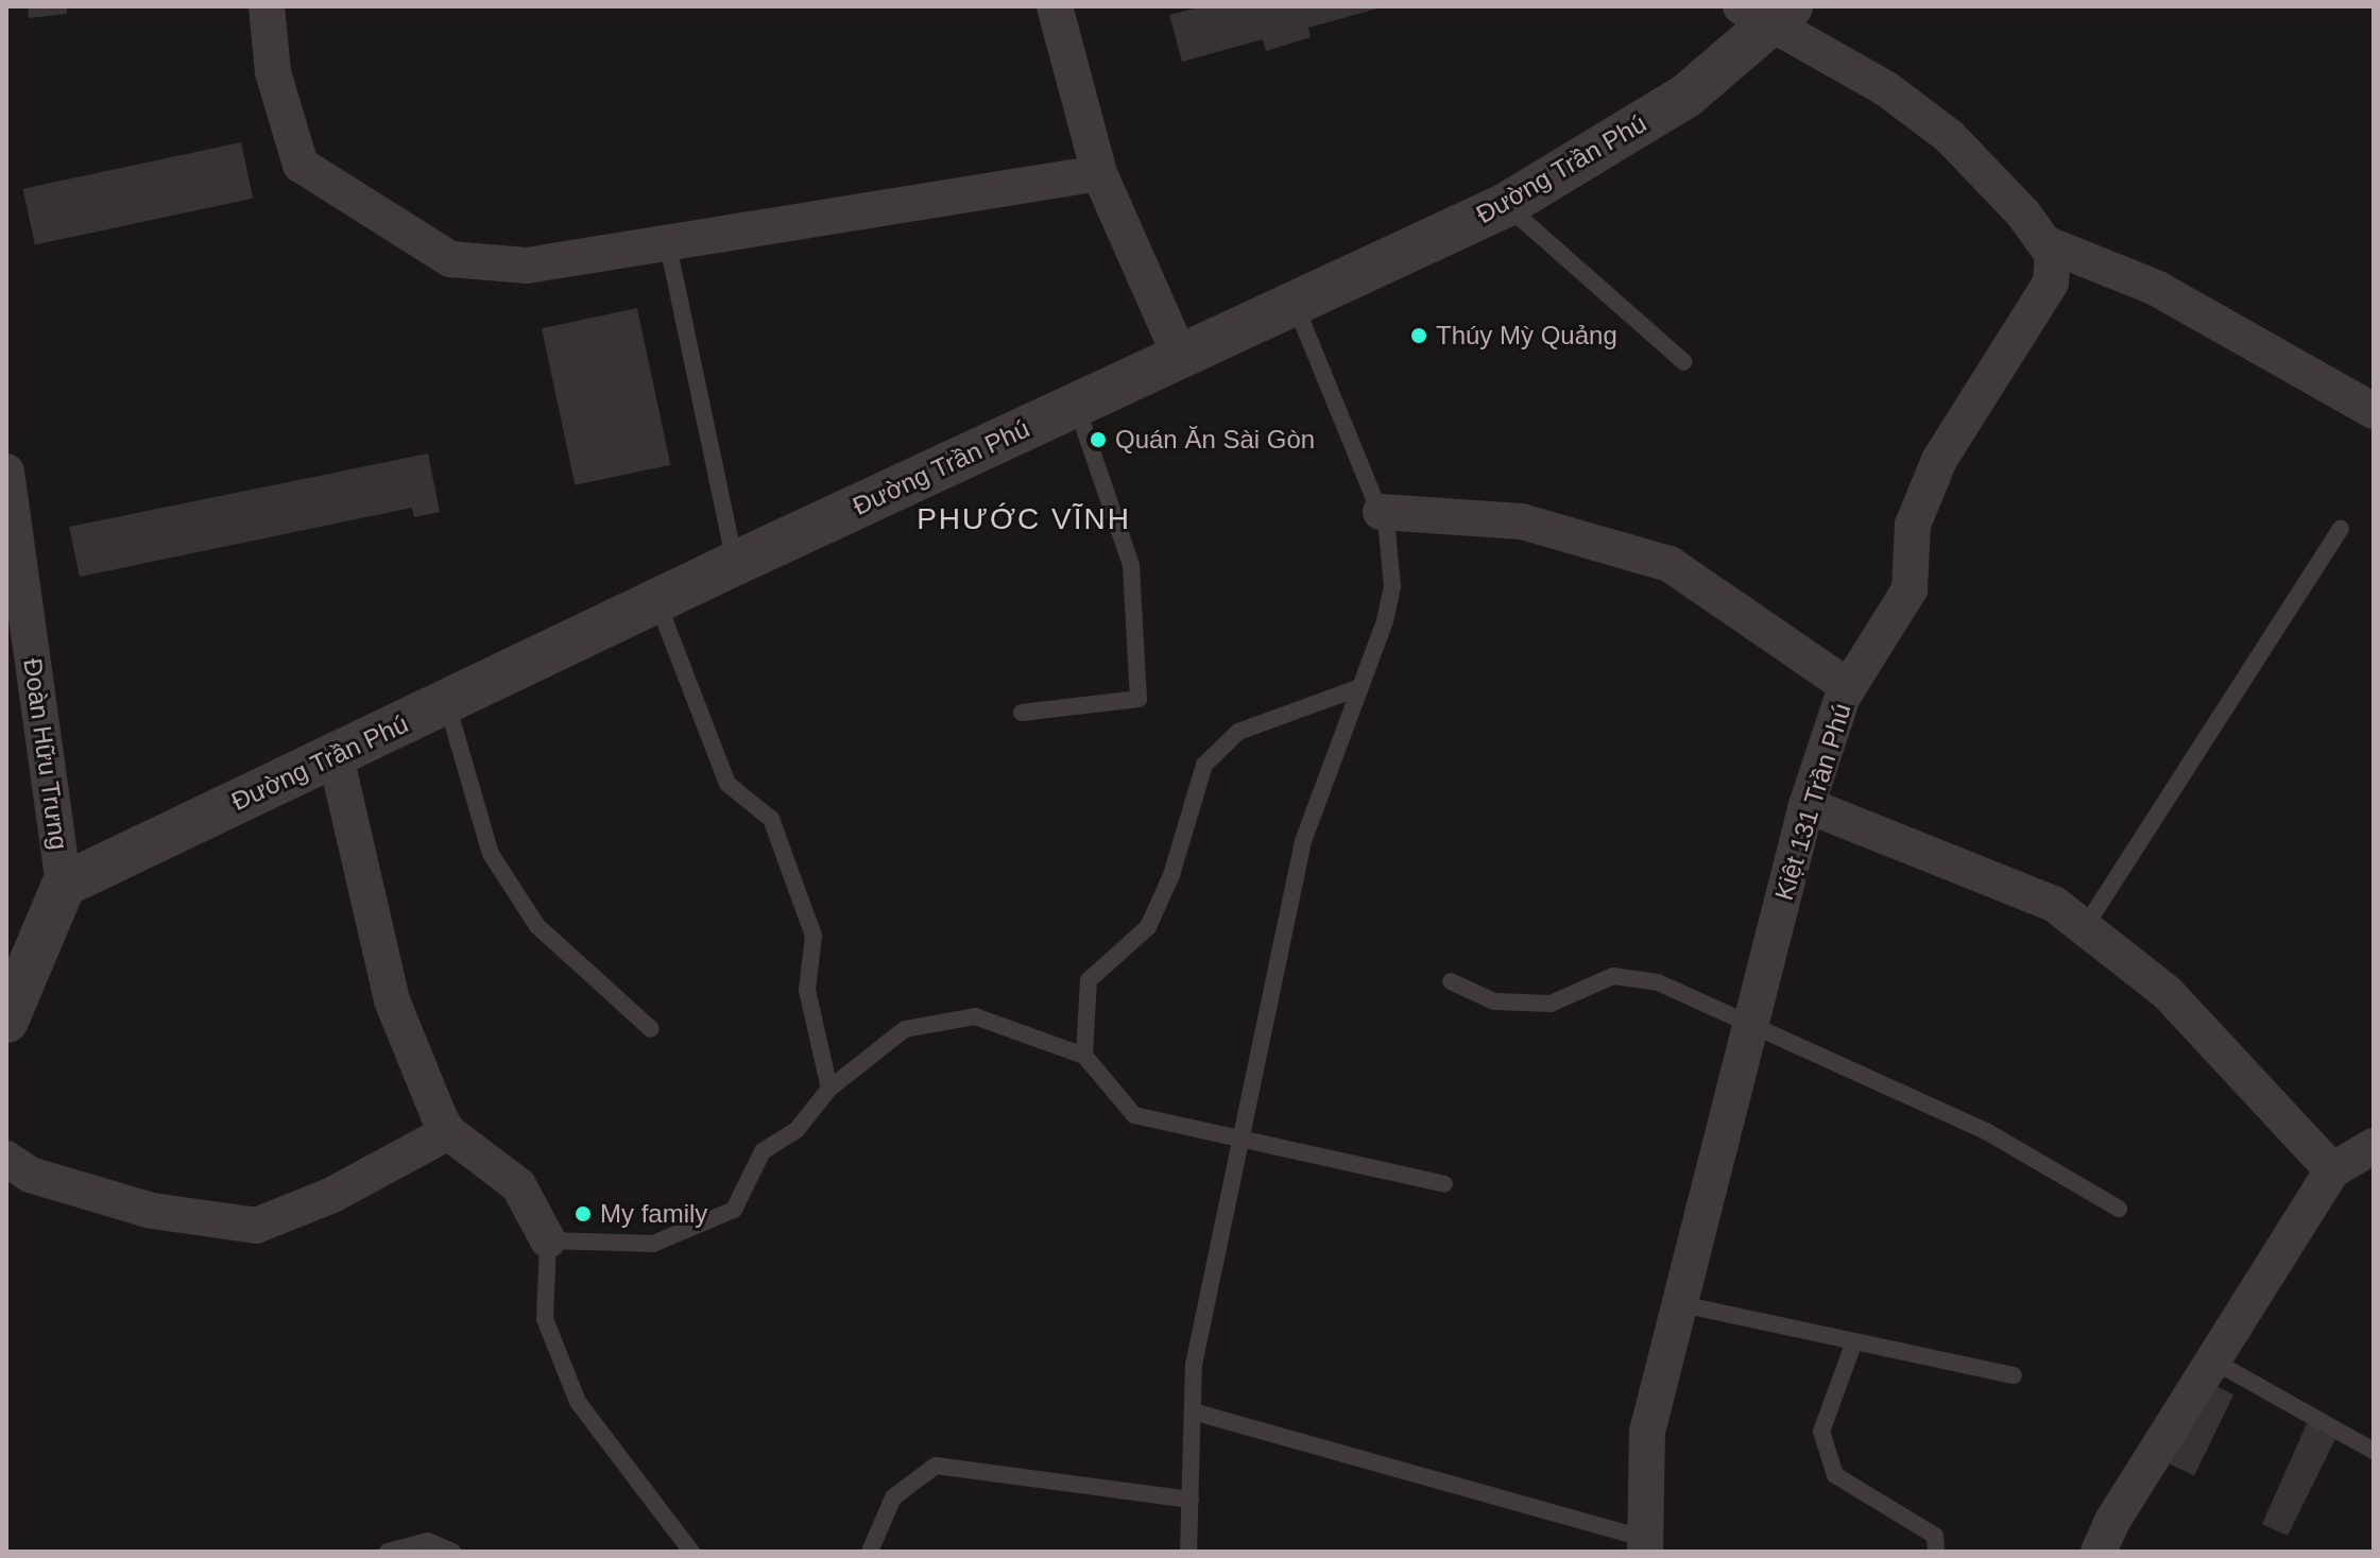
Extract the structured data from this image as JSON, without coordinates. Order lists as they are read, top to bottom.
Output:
{
  "streets": {
    "street": ["Đường Trần Phú", "Đoàn Hữu Trưng", "Kiệt 131 Trần Phú"]
  },
  "crossings": [
    ["Đường Trần Phú", "Đoàn Hữu Trưng"]
  ],
  "districts": ["PHƯỚC VĨNH"],
  "places": ["Thúy Mỳ Quảng", "Quán Ăn Sài Gòn", "My family"]
}
